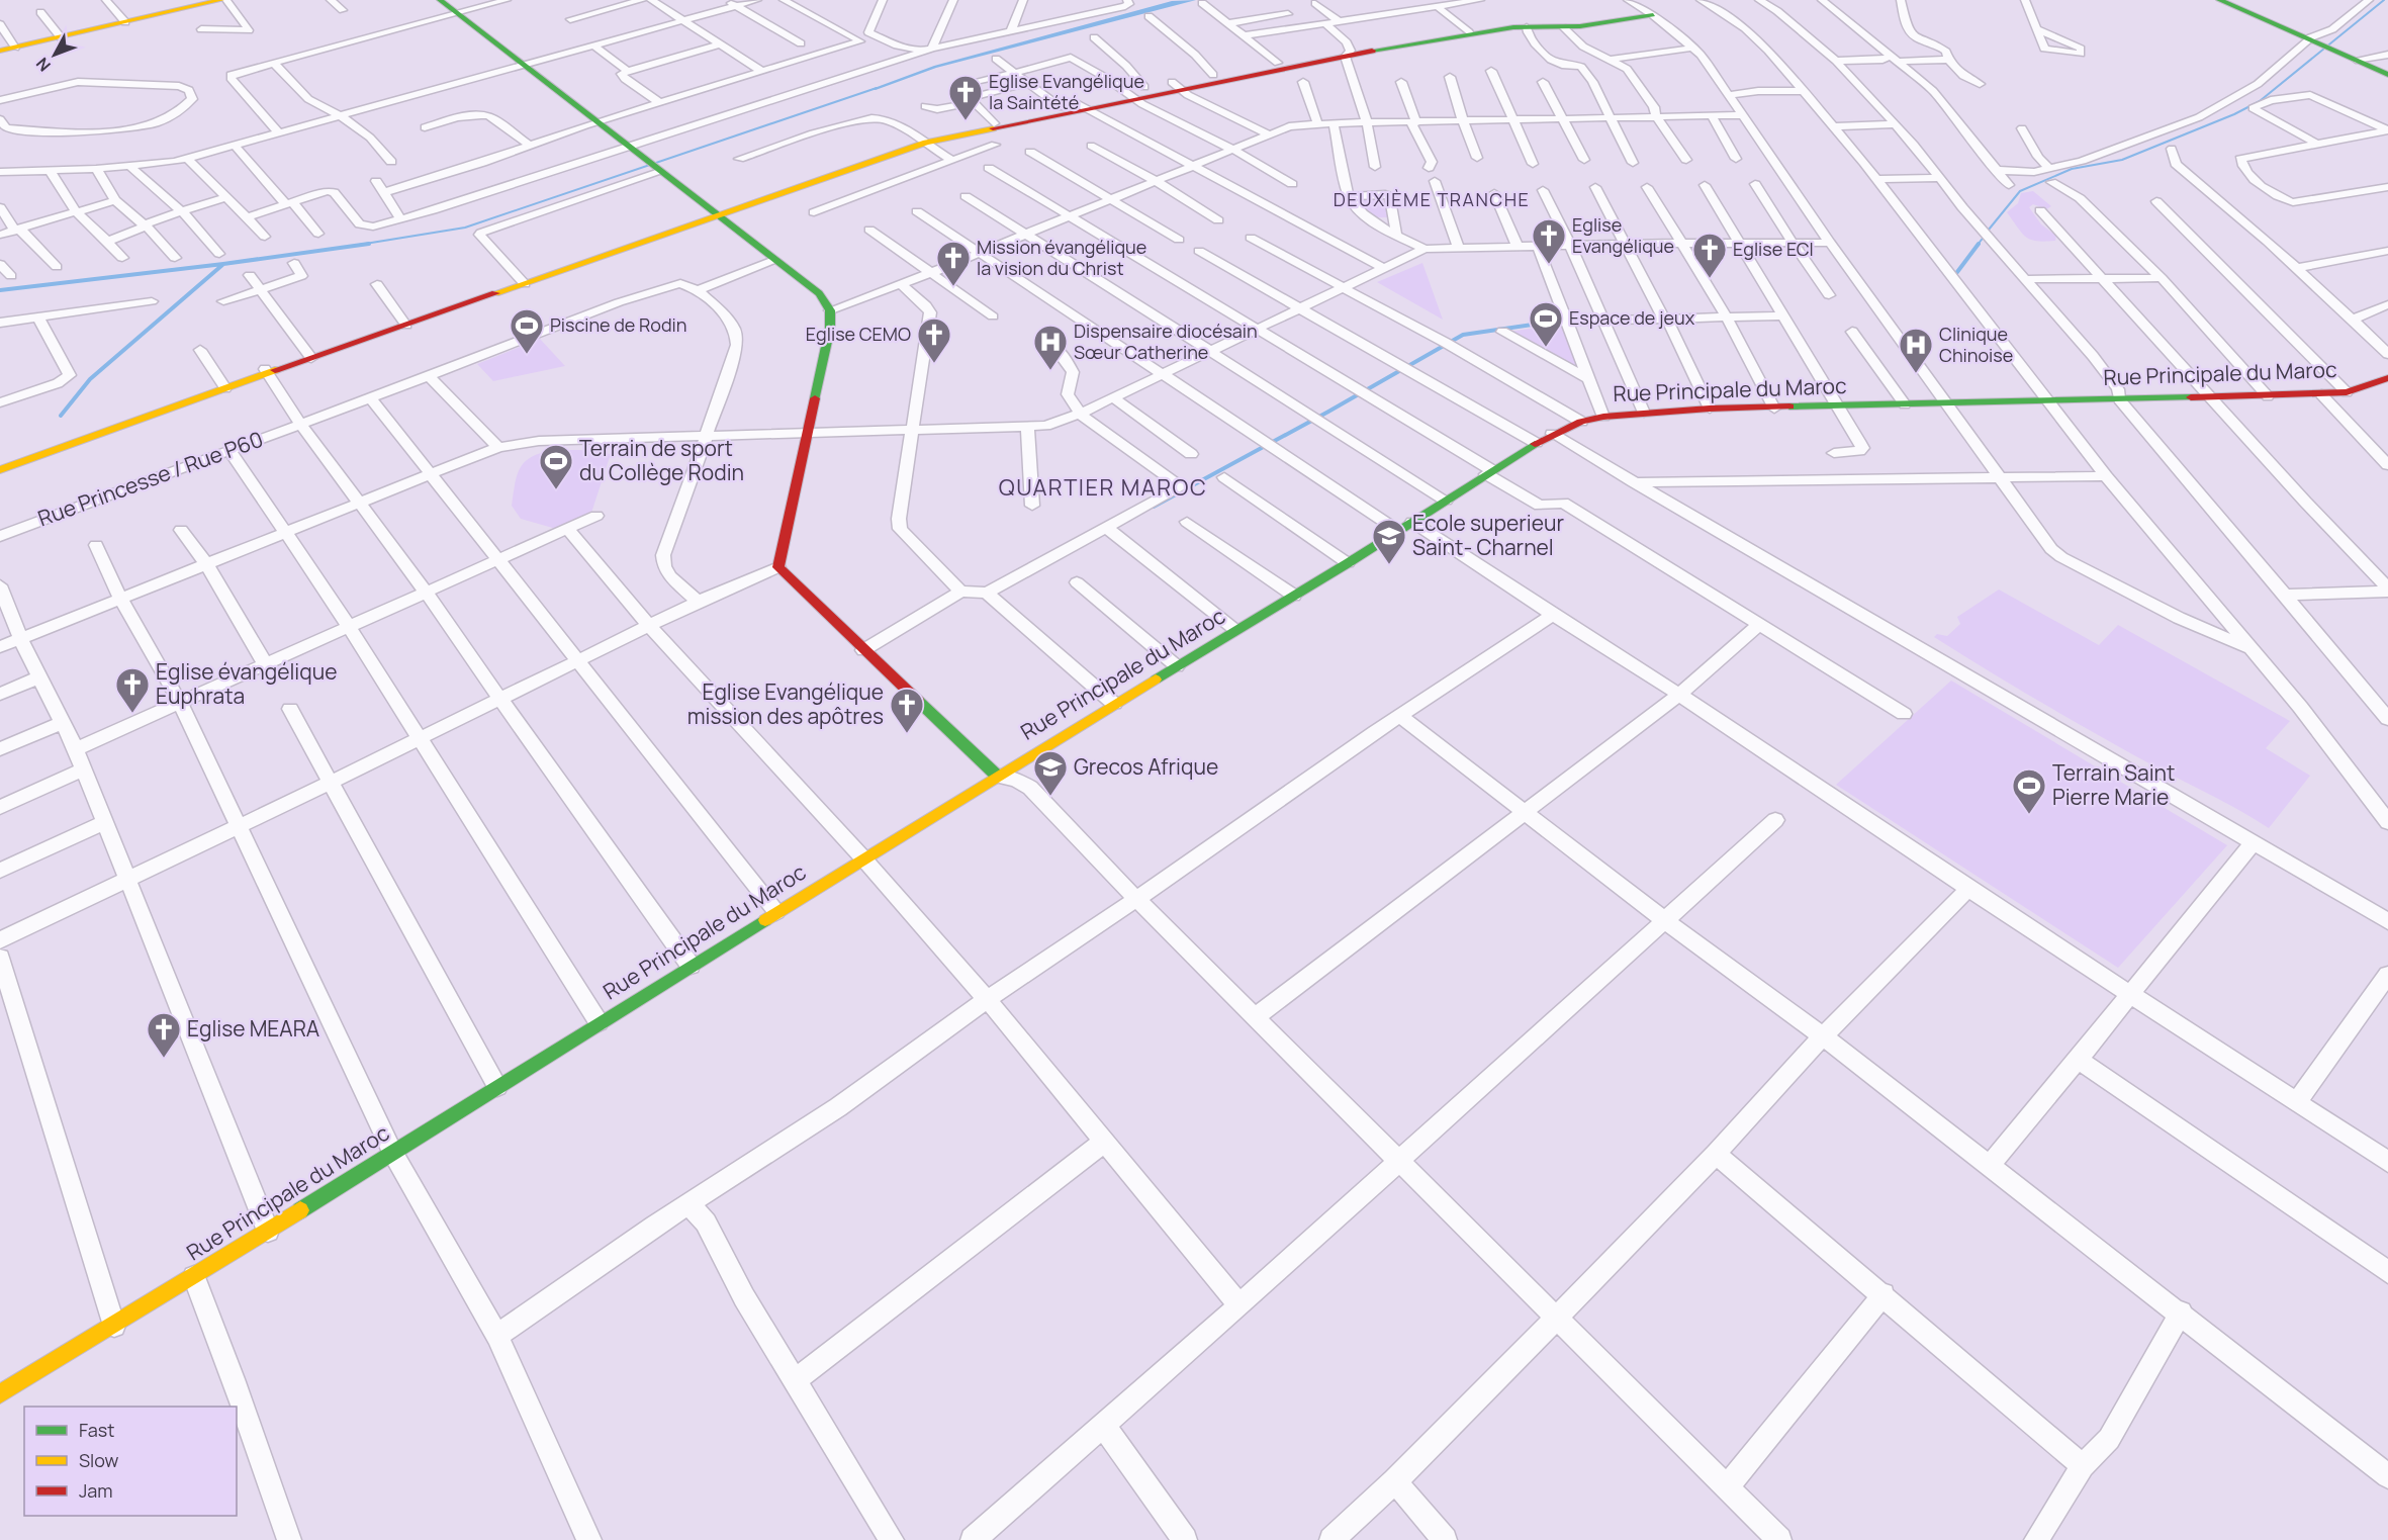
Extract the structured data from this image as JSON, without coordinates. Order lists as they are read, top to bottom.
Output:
{
  "streets": {
    "street": ["Rue Principale du Maroc", "Rue Princesse / Rue P60"]
  },
  "districts": ["DEUXIÈME TRANCHE", "QUARTIER MAROC"],
  "places": {
    "church": [
      "Eglise Evangélique la Saintété",
      "Eglise Evangélique",
      "Eglise ECI",
      "Mission évangélique la vision du Christ",
      "Eglise CEMO",
      "Eglise évangélique Euphrata",
      "Eglise Evangélique mission des apôtres",
      "Eglise MEARA"
    ],
    "sports": [
      "Espace de jeux",
      "Piscine de Rodin",
      "Terrain de sport du Collège Rodin",
      "Terrain Saint Pierre Marie"
    ],
    "hospital": ["Dispensaire diocésain Sœur Catherine", "Clinique Chinoise"],
    "school or university": ["Ecole superieur Saint- Charnel", "Grecos Afrique"]
  },
  "legend": ["Fast", "Slow", "Jam"],
  "north": "bottom left"
}
